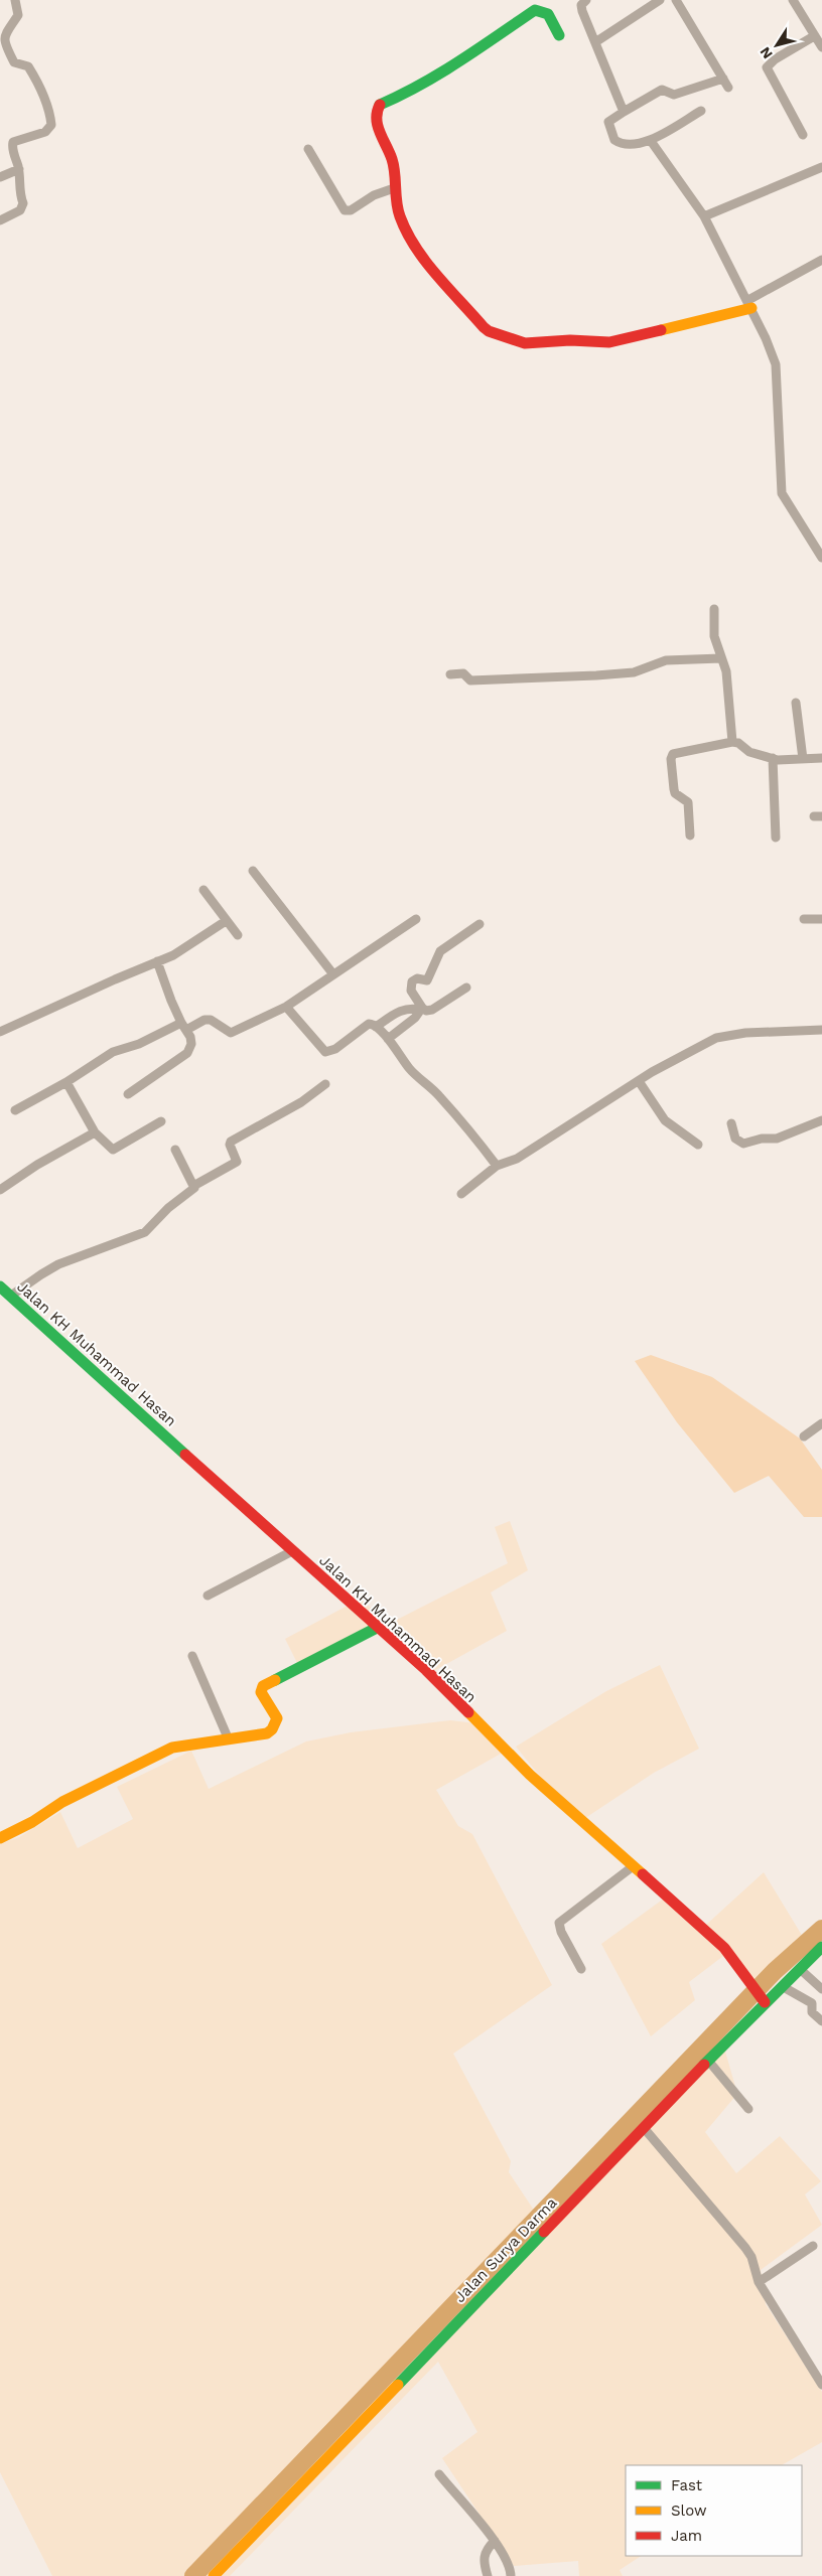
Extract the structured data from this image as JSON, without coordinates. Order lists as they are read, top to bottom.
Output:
{
  "streets": {
    "street": ["Jalan KH Muhammad Hasan", "Jalan Surya Darma"]
  },
  "crossings": [
    ["Jalan KH Muhammad Hasan", "Jalan Surya Darma"]
  ],
  "legend": ["Fast", "Slow", "Jam"],
  "north": "bottom left"
}
